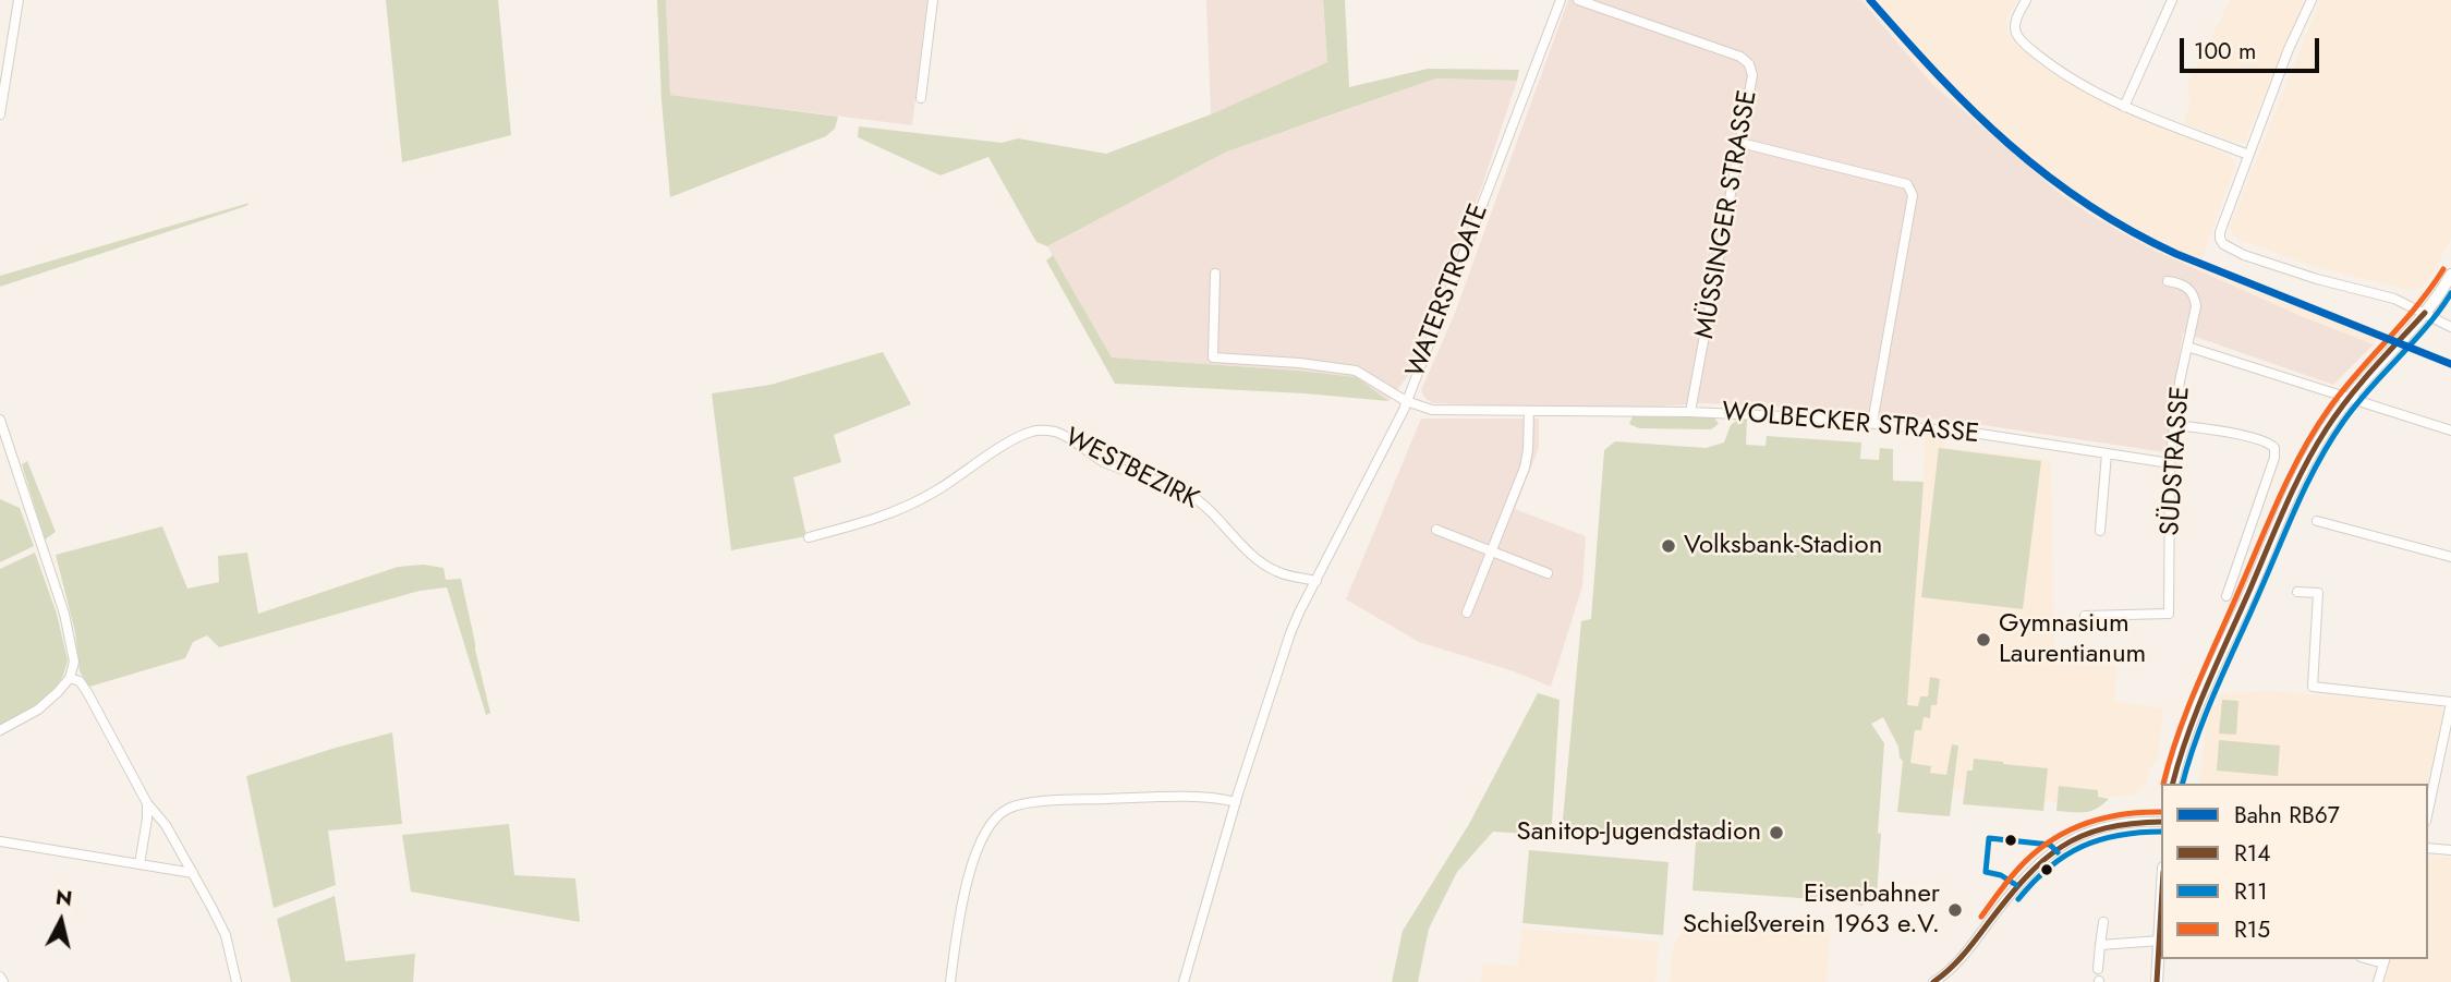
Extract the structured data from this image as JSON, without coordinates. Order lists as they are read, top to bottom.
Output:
{
  "streets": {
    "street": [
      "MÜSSINGER STRASSE",
      "WATERSTROATE",
      "WOLBECKER STRASSE",
      "SÜDSTRASSE",
      "WESTBEZIRK"
    ]
  },
  "crossings": [
    ["MÜSSINGER STRASSE", "WOLBECKER STRASSE"],
    ["WATERSTROATE", "WOLBECKER STRASSE"],
    ["WOLBECKER STRASSE", "SÜDSTRASSE"]
  ],
  "places": [
    "Volksbank-Stadion",
    "Gymnasium Laurentianum",
    "Sanitop-Jugendstadion",
    "Eisenbahner Schießverein 1963 e.V."
  ],
  "lines": [
    "rail line RB67",
    "transit line R15",
    "transit line R11",
    "transit line R14"
  ],
  "legend": [
    "Bahn RB67",
    "R14",
    "R11",
    "R15"
  ],
  "scale_bar": "100 m",
  "north": "top"
}
